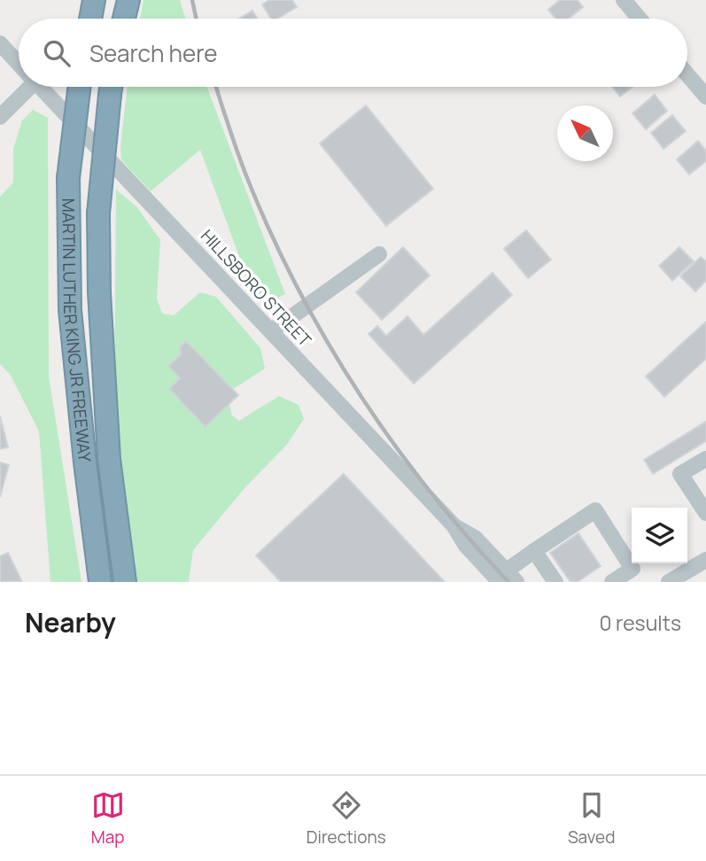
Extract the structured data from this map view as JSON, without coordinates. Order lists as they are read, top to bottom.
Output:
{
  "streets": {
    "highway": ["MARTIN LUTHER KING JR FREEWAY"],
    "street": ["HILLSBORO STREET"]
  },
  "north": "top left",
  "page": {
    "search": "Search here",
    "heading": ["Nearby", "0 results"],
    "nav": ["Map", "Directions", "Saved"]
  }
}
